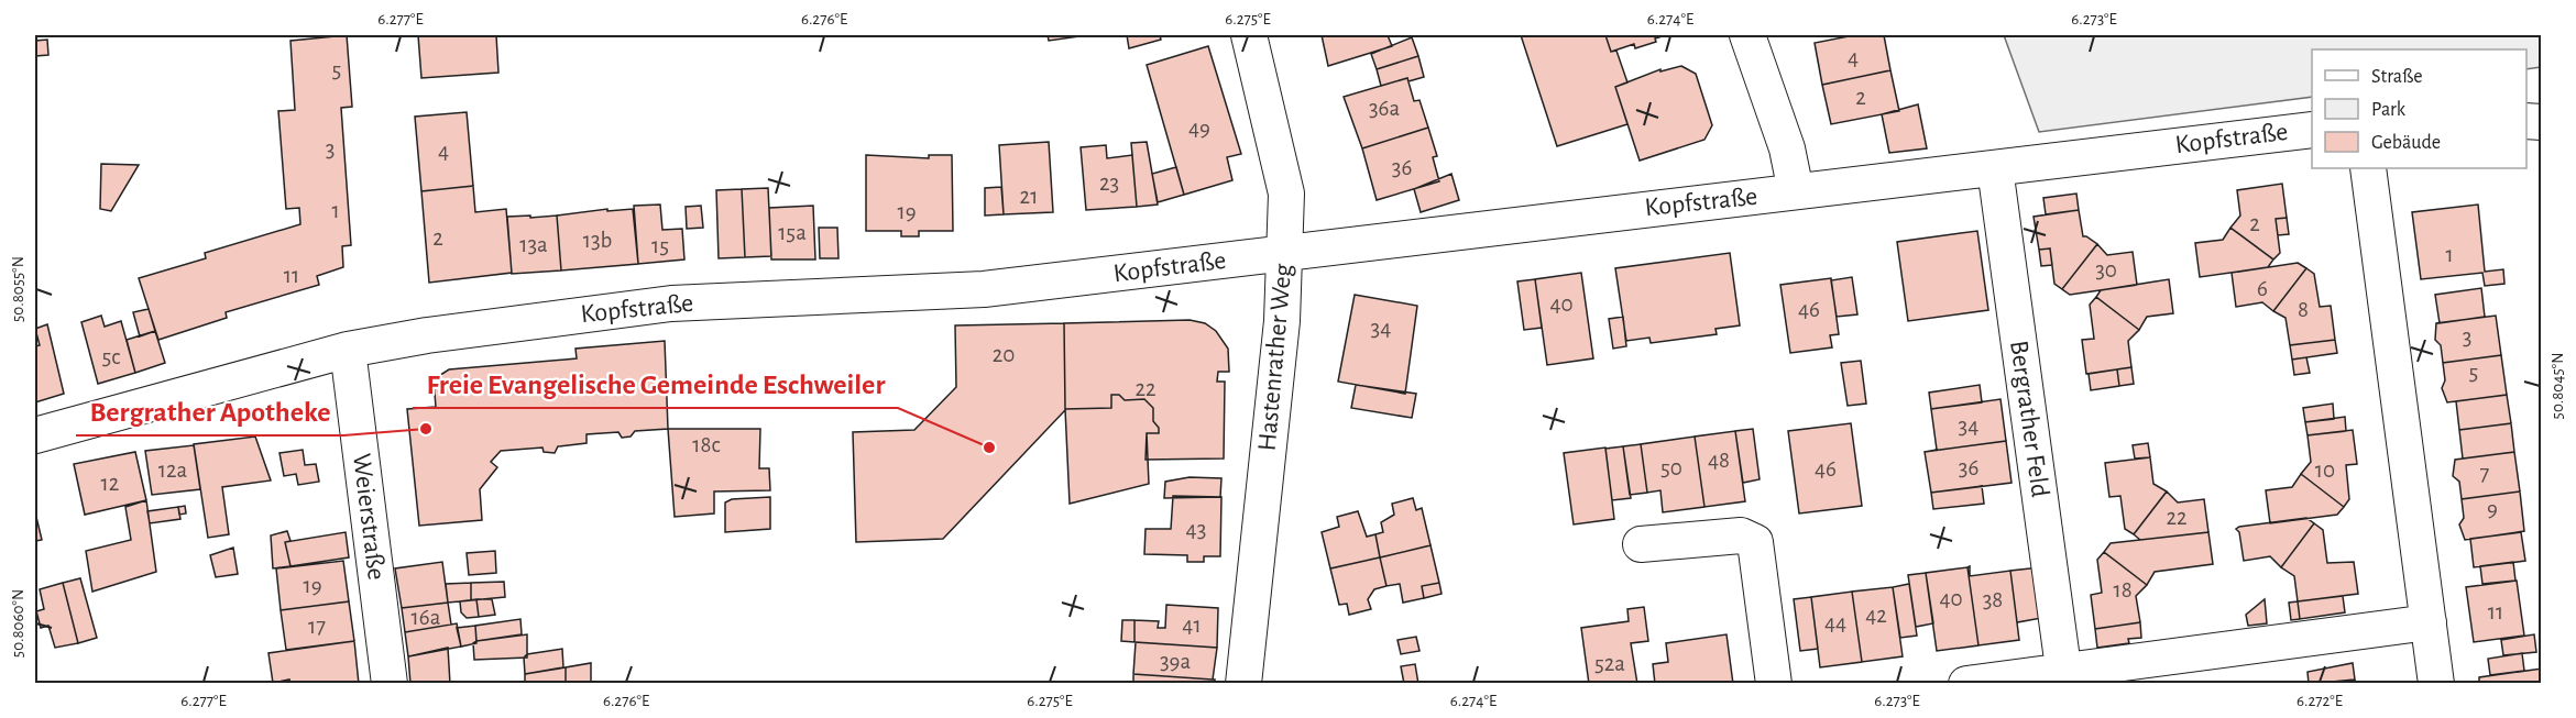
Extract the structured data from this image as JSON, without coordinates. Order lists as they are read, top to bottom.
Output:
{
  "streets": {
    "street": [
      "Kopfstraße",
      "Hastenrather Weg",
      "Bergrather Feld",
      "Weierstraße"
    ]
  },
  "crossings": [
    ["Kopfstraße", "Hastenrather Weg"],
    ["Kopfstraße", "Bergrather Feld"],
    ["Kopfstraße", "Weierstraße"]
  ],
  "places": ["Bergrather Apotheke", "Freie Evangelische Gemeinde Eschweiler"],
  "house_numbers": [
    "4",
    "5",
    "2",
    "36a",
    "49",
    "3",
    "4",
    "36",
    "23",
    "21",
    "1",
    "19",
    "2",
    "15a",
    "2",
    "13b",
    "13a",
    "15",
    "1",
    "30",
    "11",
    "6",
    "40",
    "46",
    "8",
    "34",
    "3",
    "20",
    "5c",
    "5",
    "22",
    "34",
    "18c",
    "48",
    "50",
    "36",
    "46",
    "12a",
    "10",
    "7",
    "12",
    "9",
    "22",
    "43",
    "19",
    "18",
    "40",
    "38",
    "11",
    "42",
    "16a",
    "44",
    "41",
    "17",
    "39a",
    "52a"
  ],
  "legend": ["Straße", "Park", "Gebäude"],
  "coordinates": [
    "6.277°E",
    "6.276°E",
    "6.275°E",
    "6.274°E",
    "6.273°E",
    "50.8055°N",
    "50.8045°N",
    "50.8060°N",
    "6.272°E"
  ]
}
